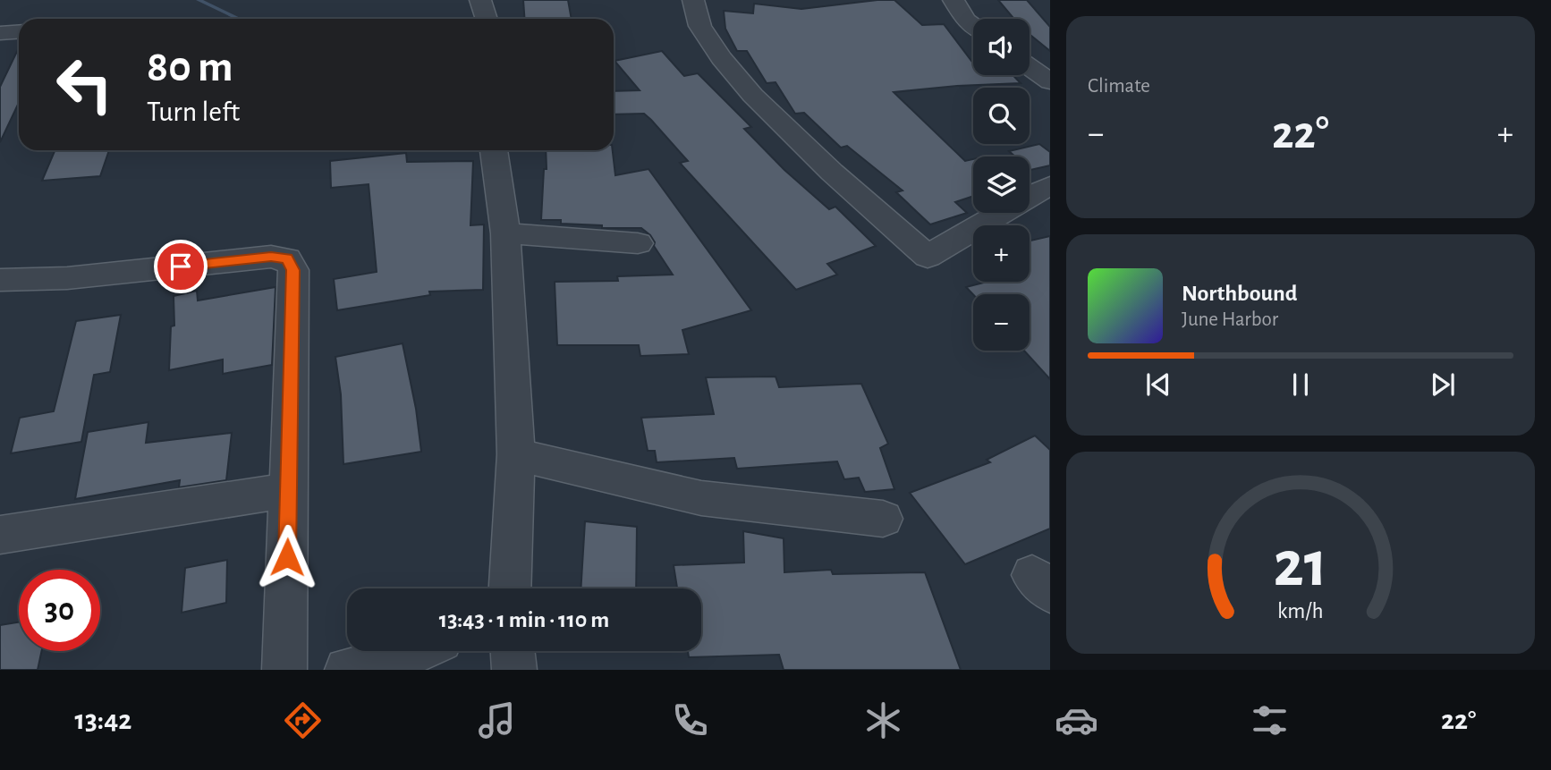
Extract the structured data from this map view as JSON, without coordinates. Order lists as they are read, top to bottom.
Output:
{
  "page": {
    "tile": "Climate",
    "map_buttons": ["+", "−"],
    "turn": ["80 m", "Turn left"],
    "heat": ["−", "22°", "+"],
    "song": ["Northbound", "June Harbor"],
    "limit": "30",
    "trip": "13:43 · 1 min · 110 m",
    "tabs": ["13:42", "22°"],
    "gauge": ["21", "km/h"]
  }
}
